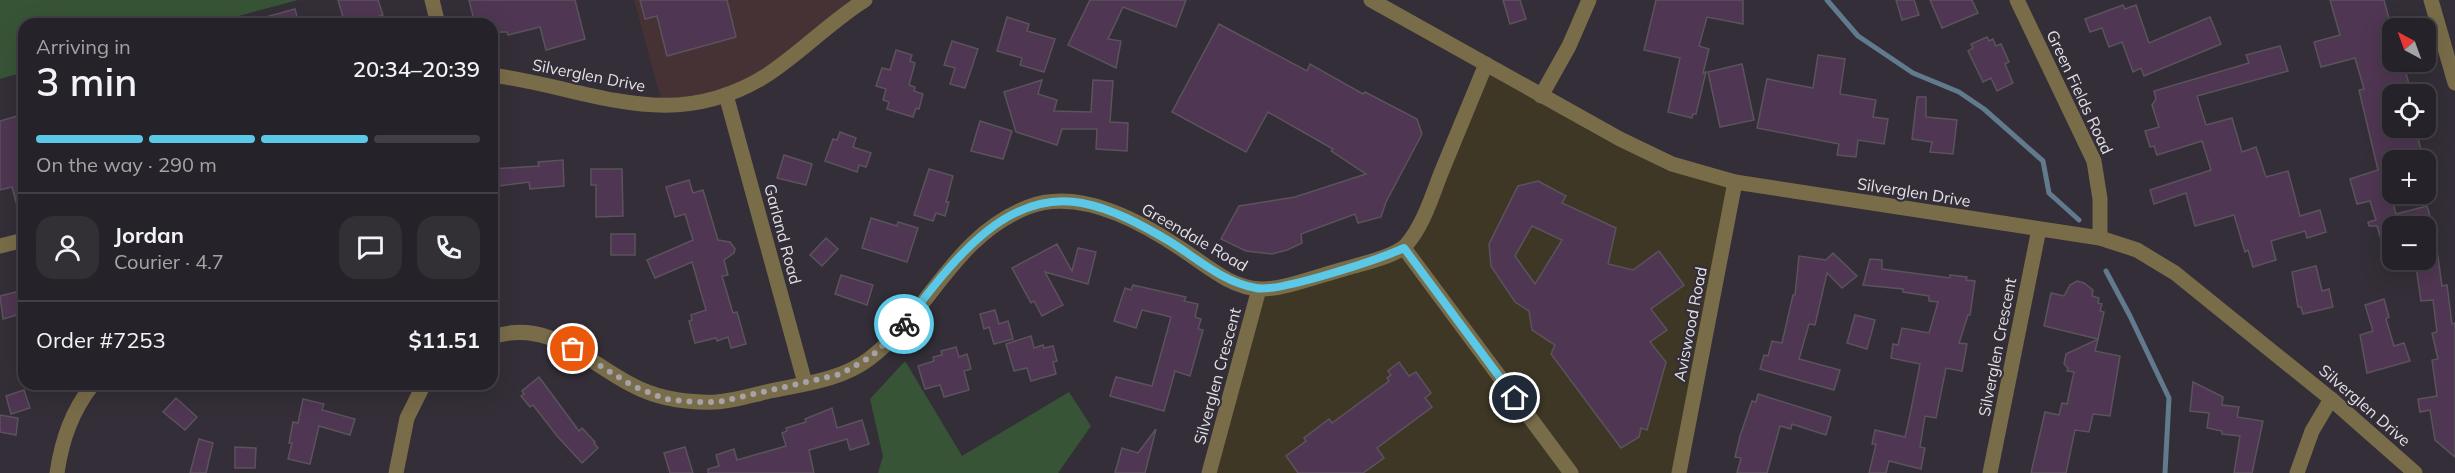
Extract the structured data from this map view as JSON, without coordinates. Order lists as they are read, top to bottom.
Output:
{
  "streets": {
    "street": [
      "Silverglen Drive",
      "Green Fields Road",
      "Garland Road",
      "Greendale Road",
      "Aviswood Road",
      "Silverglen Crescent"
    ]
  },
  "crossings": [
    ["Silverglen Drive", "Green Fields Road"],
    ["Silverglen Drive", "Garland Road"],
    ["Silverglen Drive", "Aviswood Road"],
    ["Silverglen Drive", "Silverglen Crescent"],
    ["Garland Road", "Greendale Road"],
    ["Greendale Road", "Silverglen Crescent"]
  ],
  "north": "top left",
  "page": {
    "map_buttons": ["+", "−"],
    "heading": ["3 min", "Arriving in", "20:34–20:39"],
    "panel": [
      "Jordan",
      "Courier · 4.7",
      "Order #7253",
      "$11.51"
    ],
    "bar": "On the way · 290 m"
  }
}
